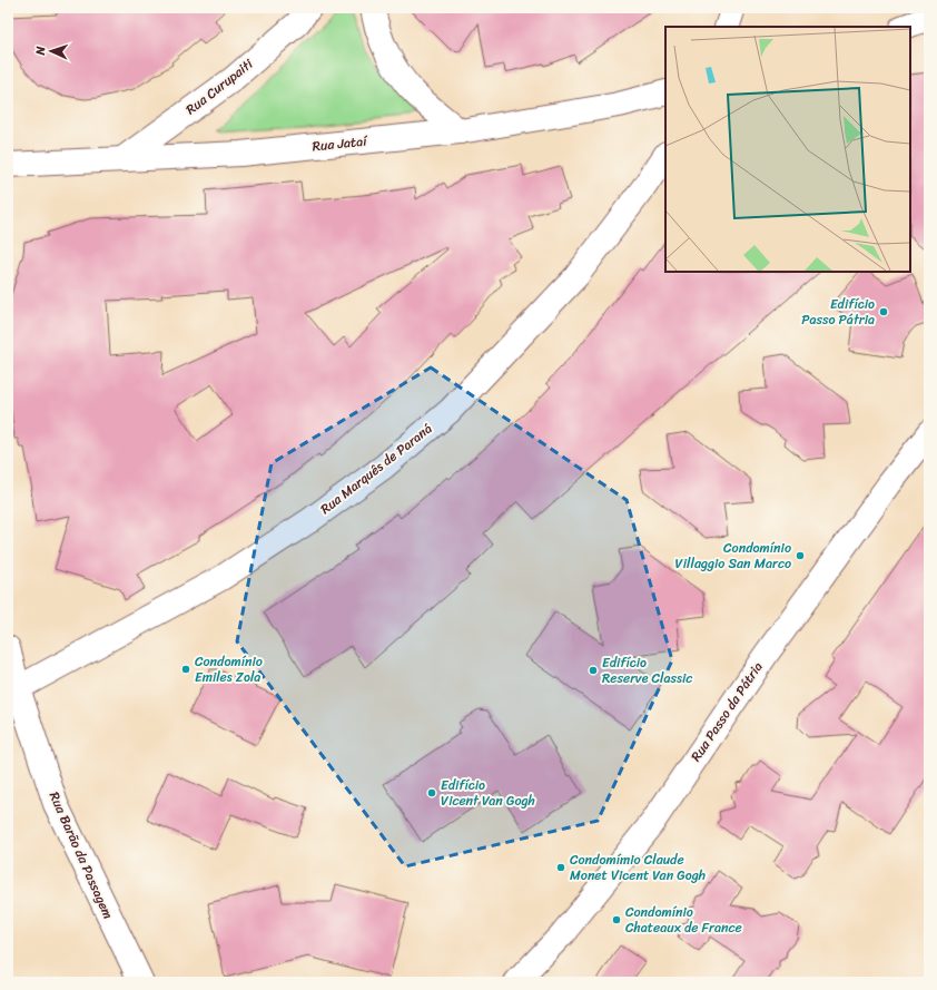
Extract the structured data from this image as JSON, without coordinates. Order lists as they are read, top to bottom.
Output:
{
  "streets": {
    "street": [
      "Rua Curupaiti",
      "Rua Jataí",
      "Rua Marquês de Paraná",
      "Rua Passo da Pátria",
      "Rua Barão da Passagem"
    ]
  },
  "crossings": [
    ["Rua Curupaiti", "Rua Jataí"],
    ["Rua Marquês de Paraná", "Rua Barão da Passagem"]
  ],
  "places": [
    "Edifício Passo Pátria",
    "Condomínio Villaggio San Marco",
    "Condomínio Emiles Zola",
    "Edifício Reserve Classic",
    "Edifício Vicent Van Gogh",
    "Condomímio Claude Monet Vicent Van Gogh",
    "Condomínio Chateaux de France"
  ],
  "north": "left"
}
